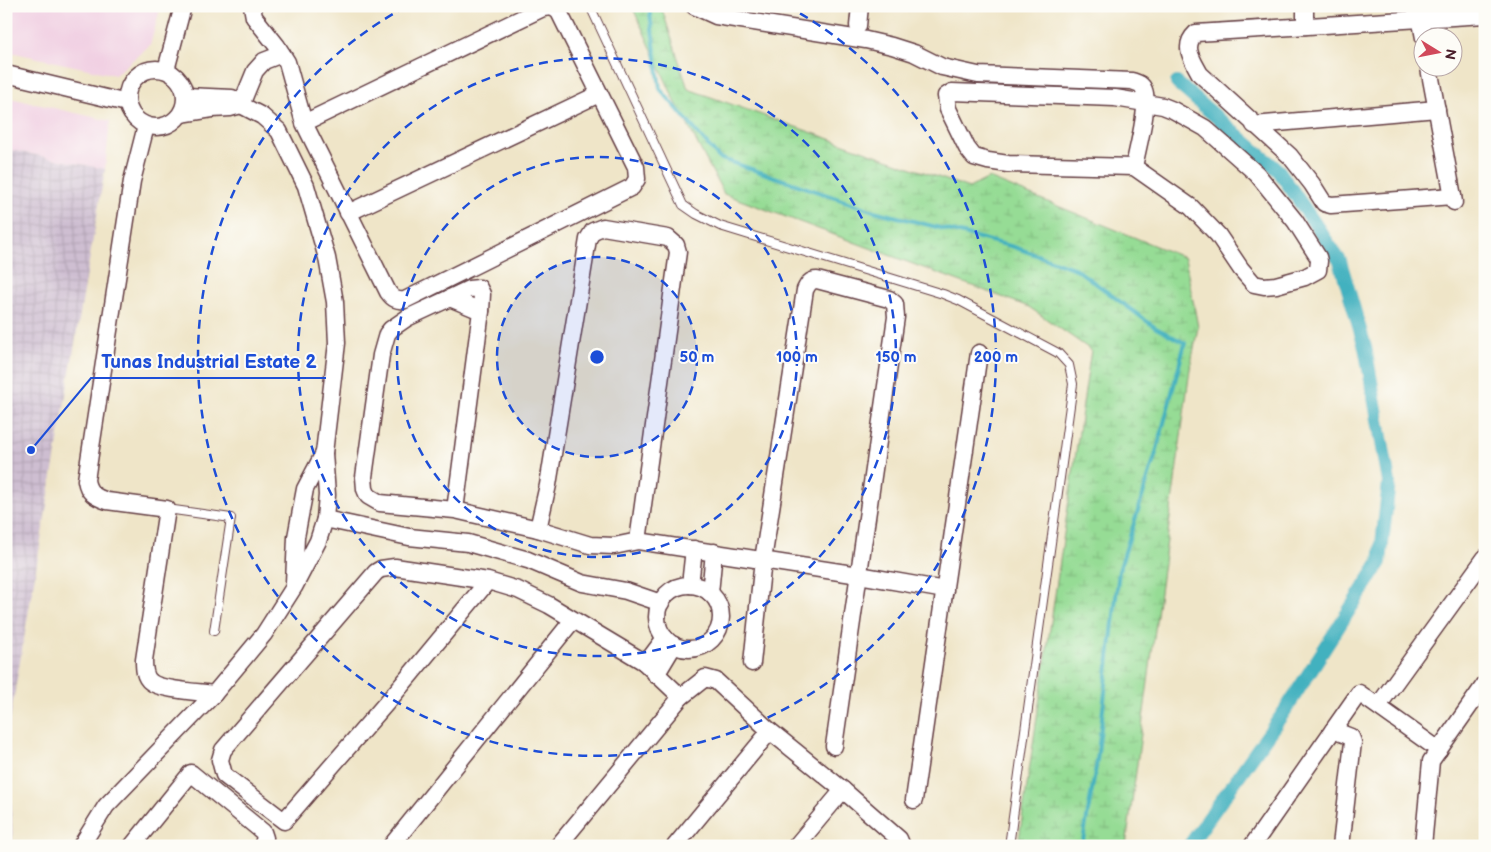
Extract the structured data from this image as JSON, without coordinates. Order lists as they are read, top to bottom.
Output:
{
  "places": ["Tunas Industrial Estate 2"],
  "north": "right",
  "rings": [
    "50 m",
    "100 m",
    "150 m",
    "200 m"
  ]
}
